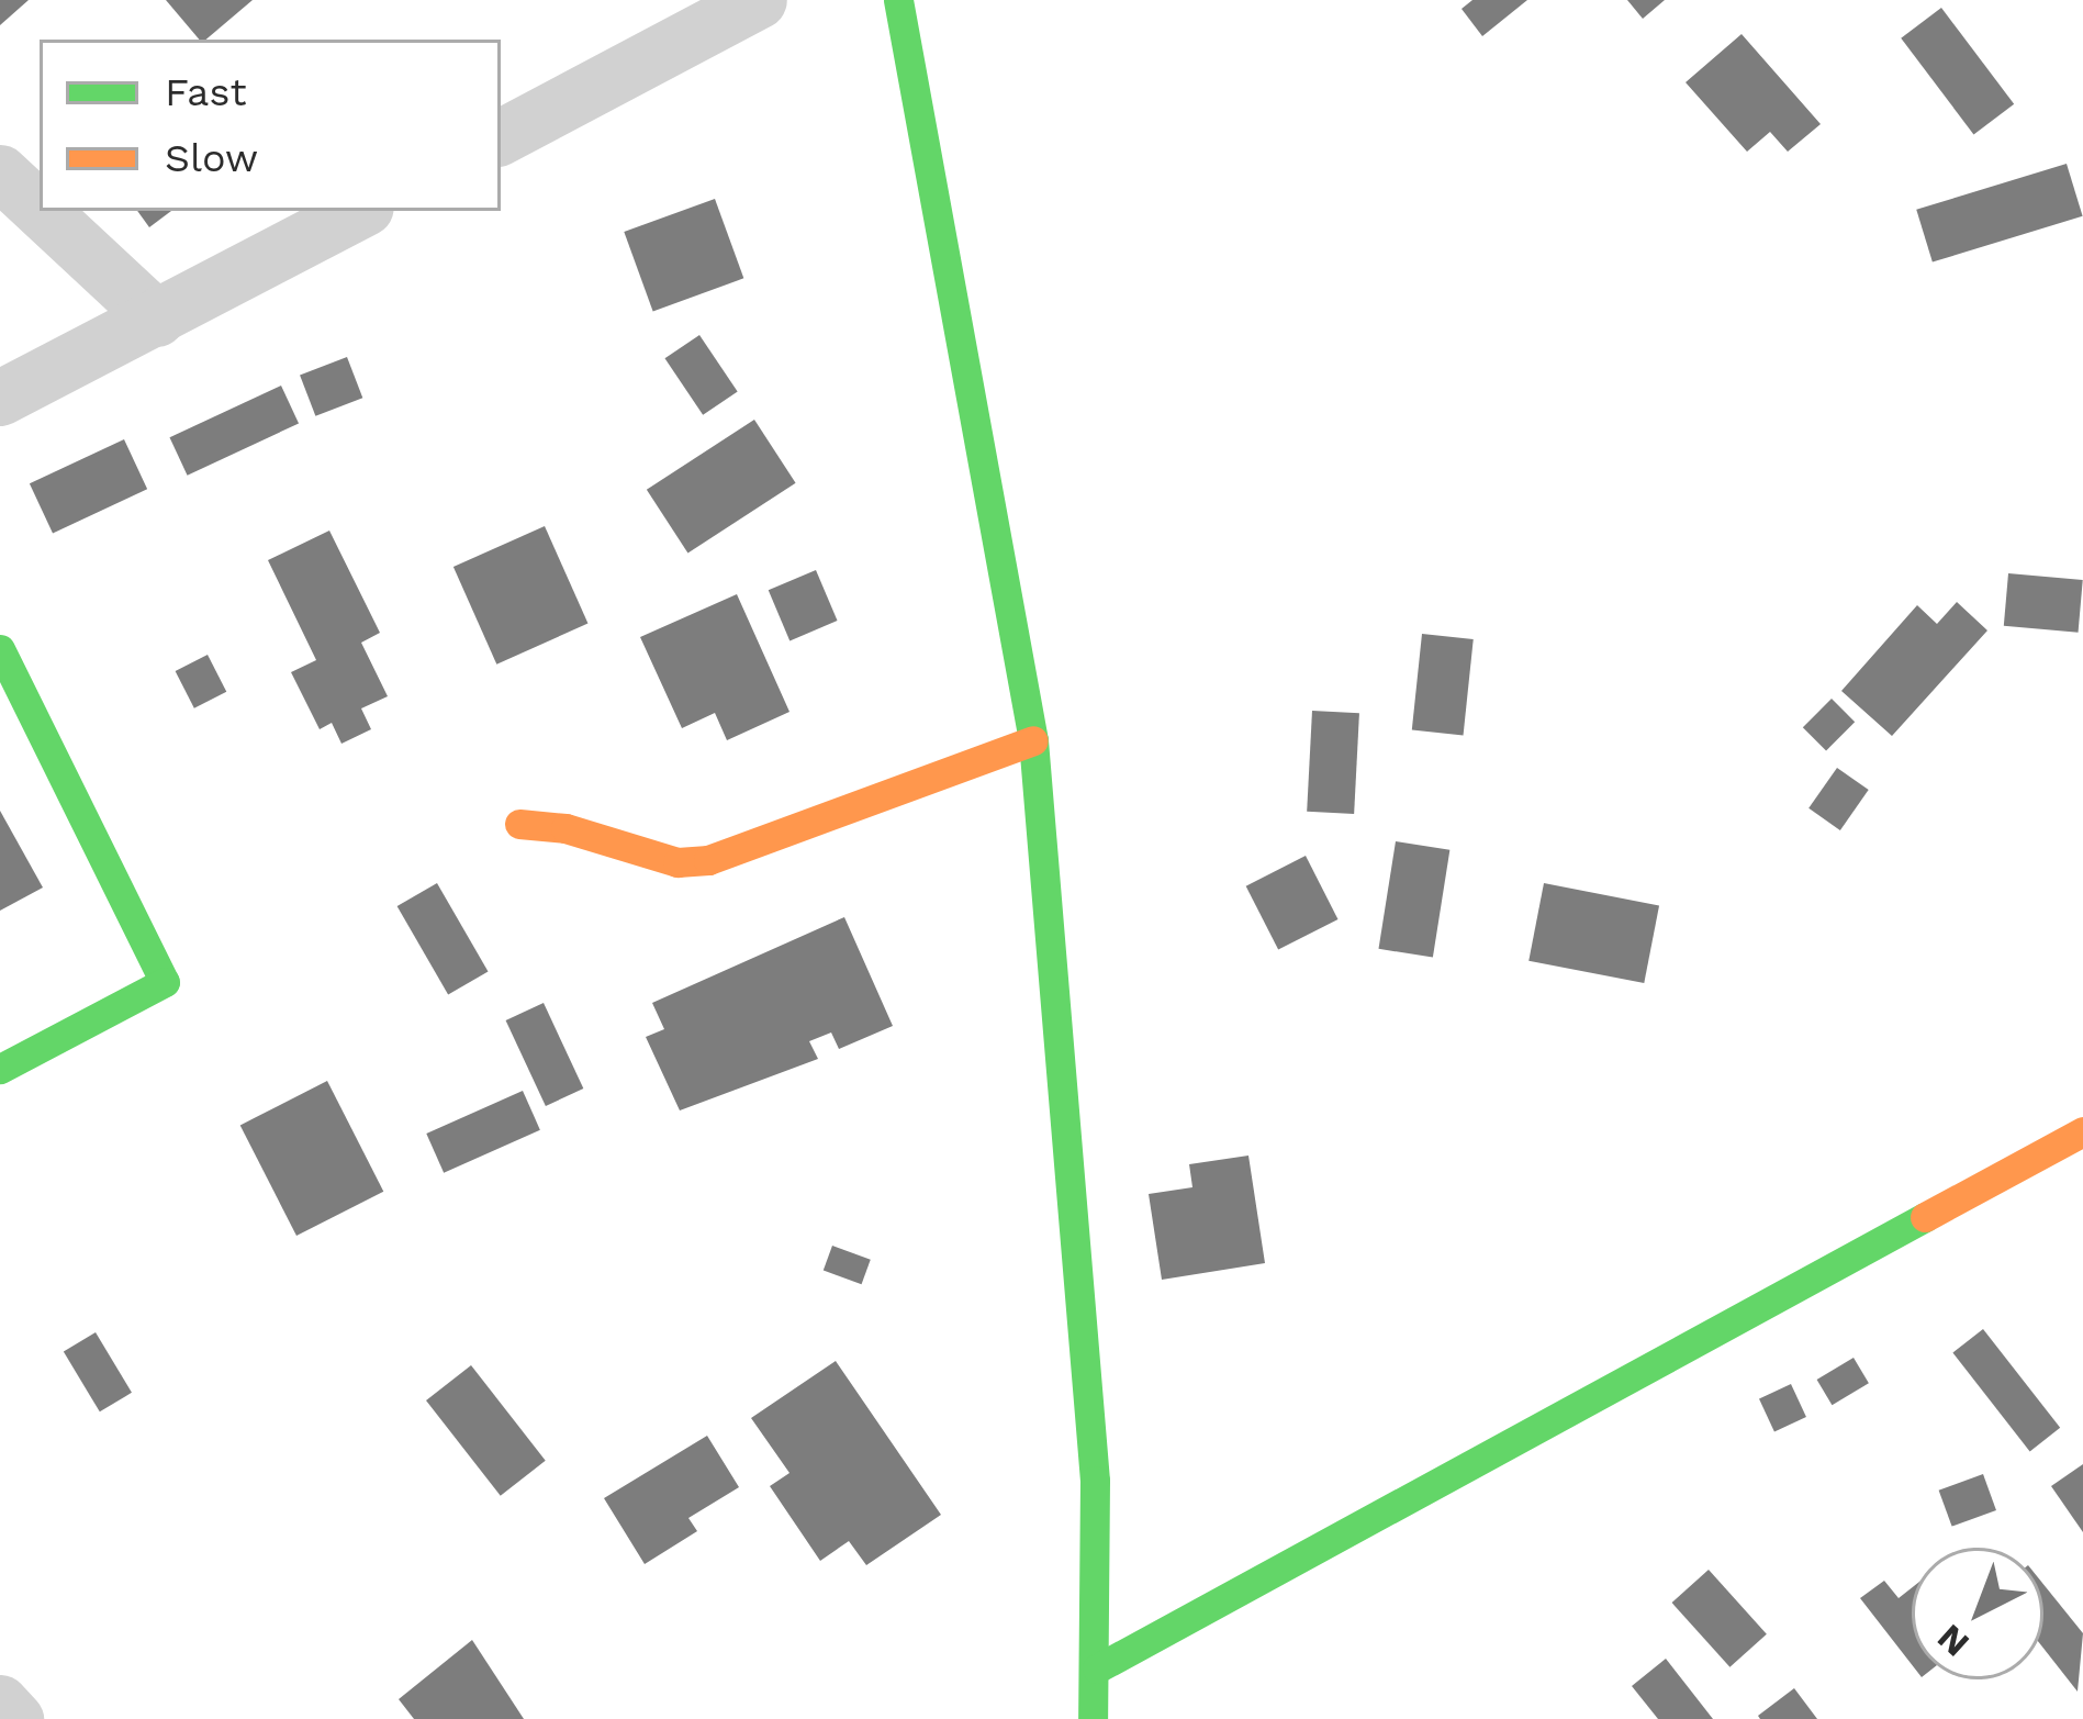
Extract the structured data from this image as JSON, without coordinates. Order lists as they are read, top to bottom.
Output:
{
  "legend": ["Fast", "Slow"],
  "north": "bottom left"
}
